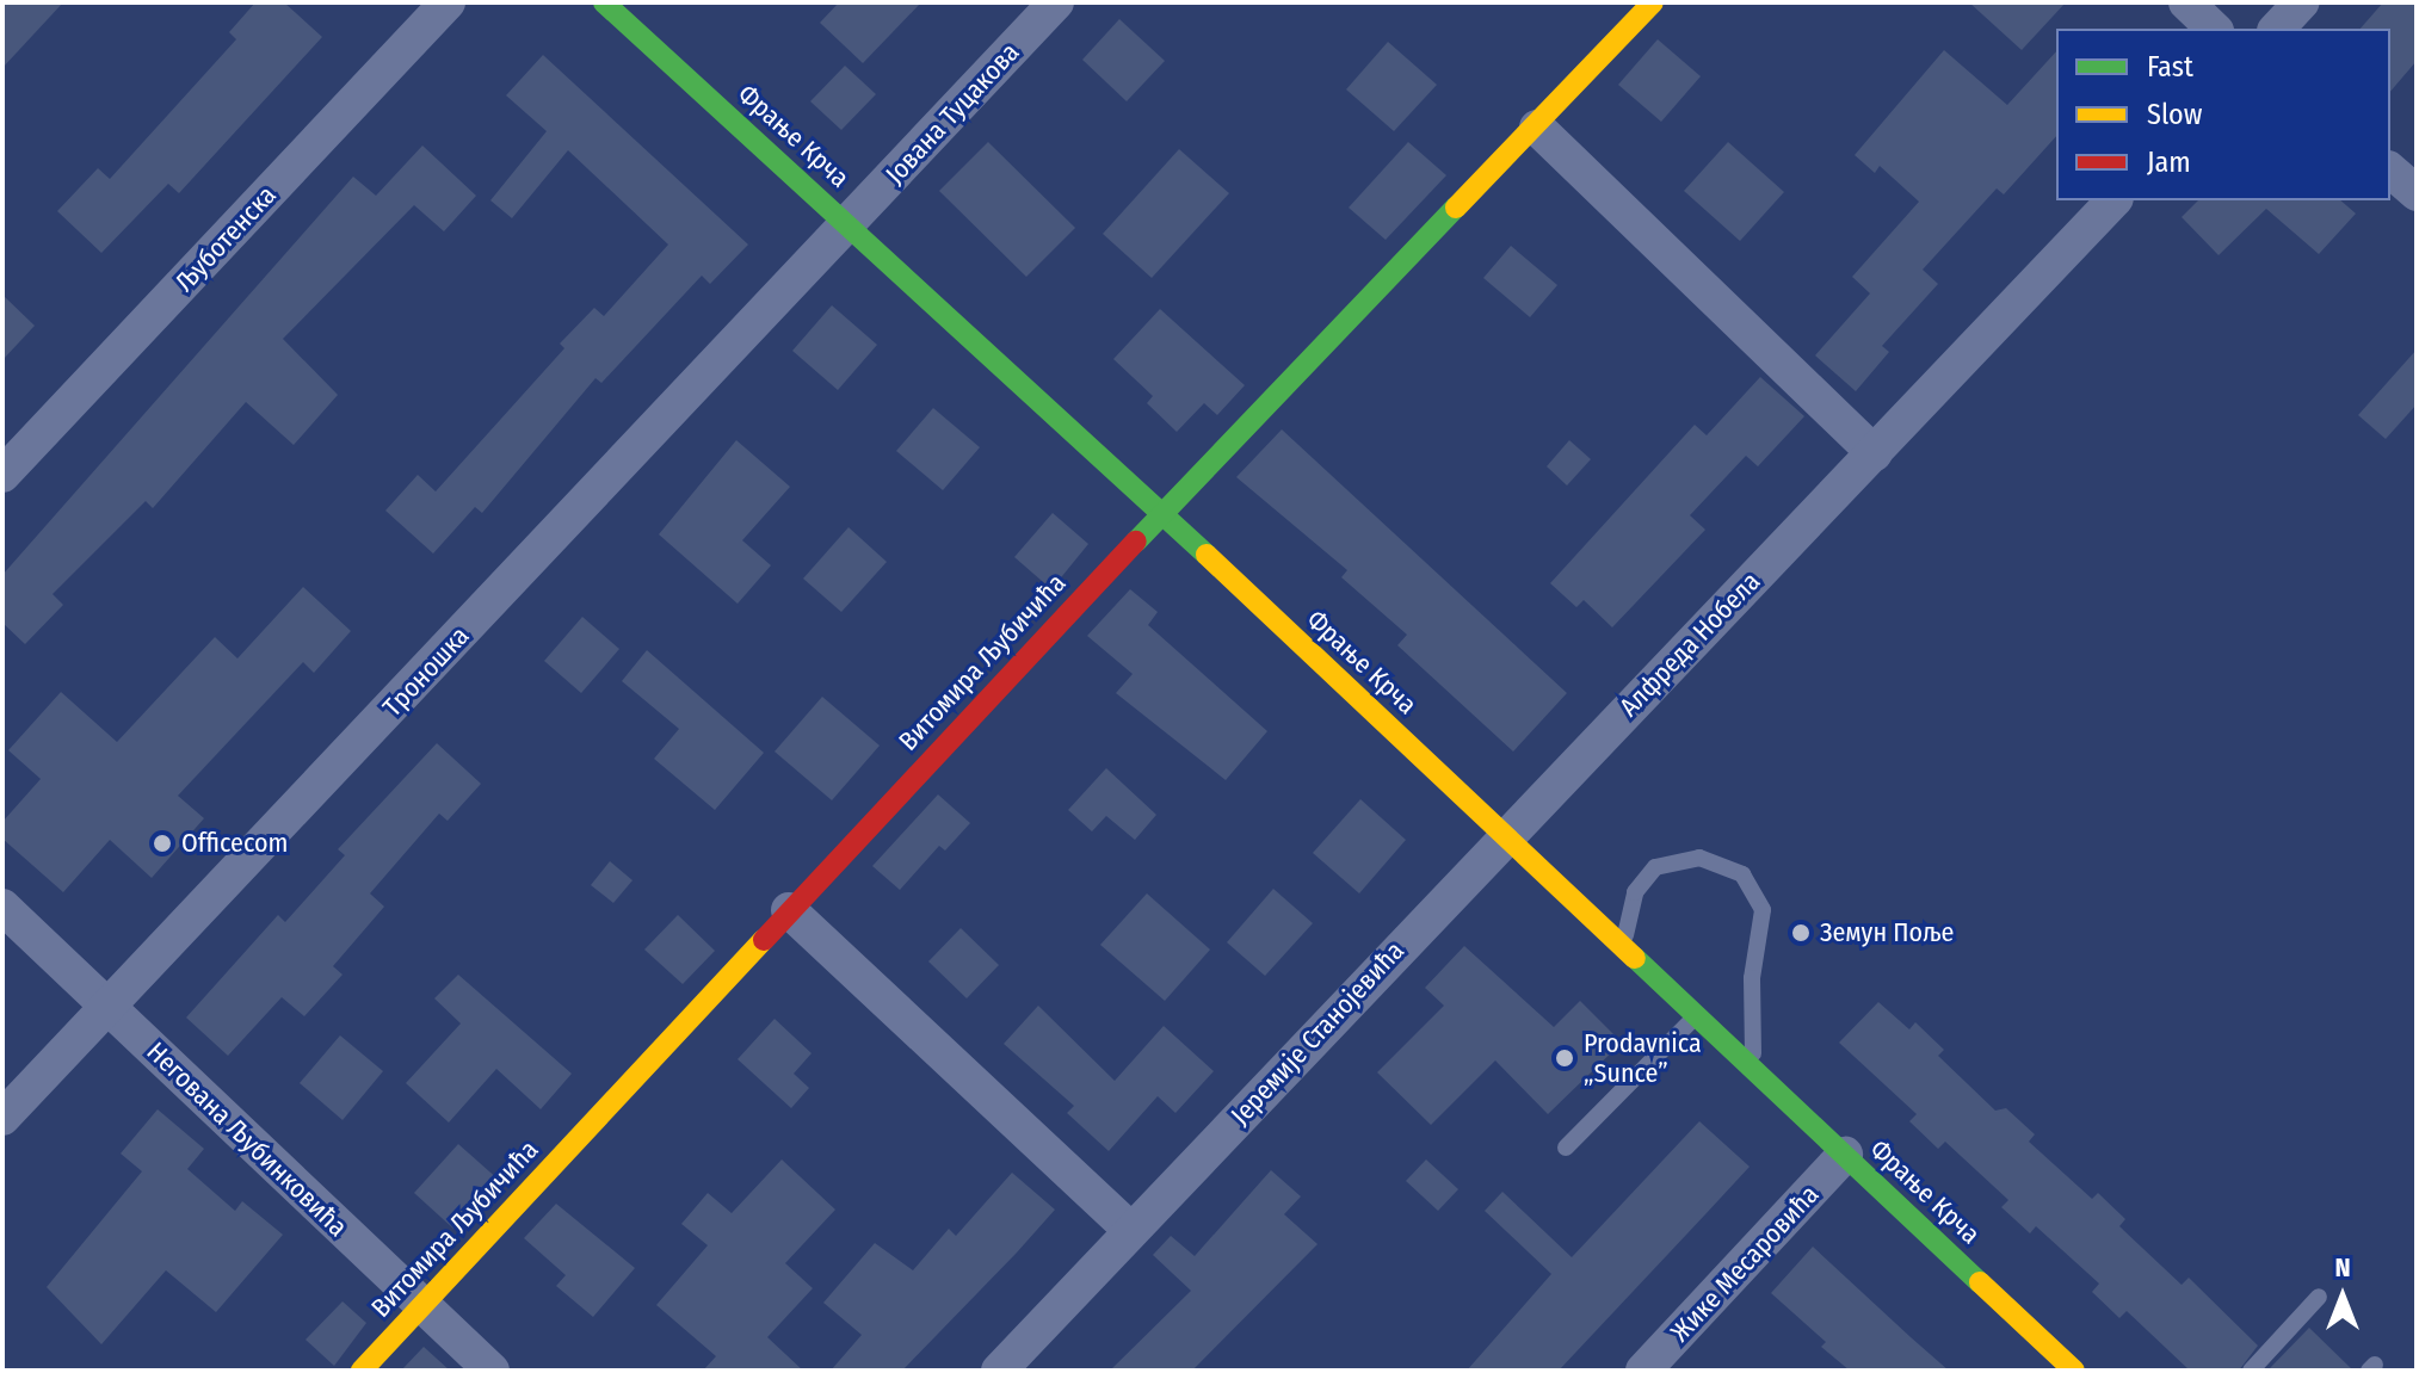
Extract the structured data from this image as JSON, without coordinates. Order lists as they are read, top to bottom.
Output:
{
  "streets": {
    "street": [
      "Јована Туцакова",
      "Фрање Крча",
      "Љуботенска",
      "Алфреда Нобела",
      "Витомира Љубичића",
      "Троношка",
      "Јеремије Станојевића",
      "Негована Љубинковића",
      "Жике Месаровића"
    ]
  },
  "crossings": [
    ["Јована Туцакова", "Фрање Крча"],
    ["Јована Туцакова", "Троношка"],
    ["Фрање Крча", "Алфреда Нобела"],
    ["Фрање Крча", "Витомира Љубичића"],
    ["Фрање Крча", "Троношка"],
    ["Фрање Крча", "Јеремије Станојевића"],
    ["Фрање Крча", "Жике Месаровића"],
    ["Алфреда Нобела", "Јеремије Станојевића"],
    ["Витомира Љубичића", "Негована Љубинковића"],
    ["Троношка", "Негована Љубинковића"]
  ],
  "places": ["Officecom", "Земун Поље", "Prodavnica „Sunce”"],
  "legend": ["Fast", "Slow", "Jam"],
  "north": "top"
}
